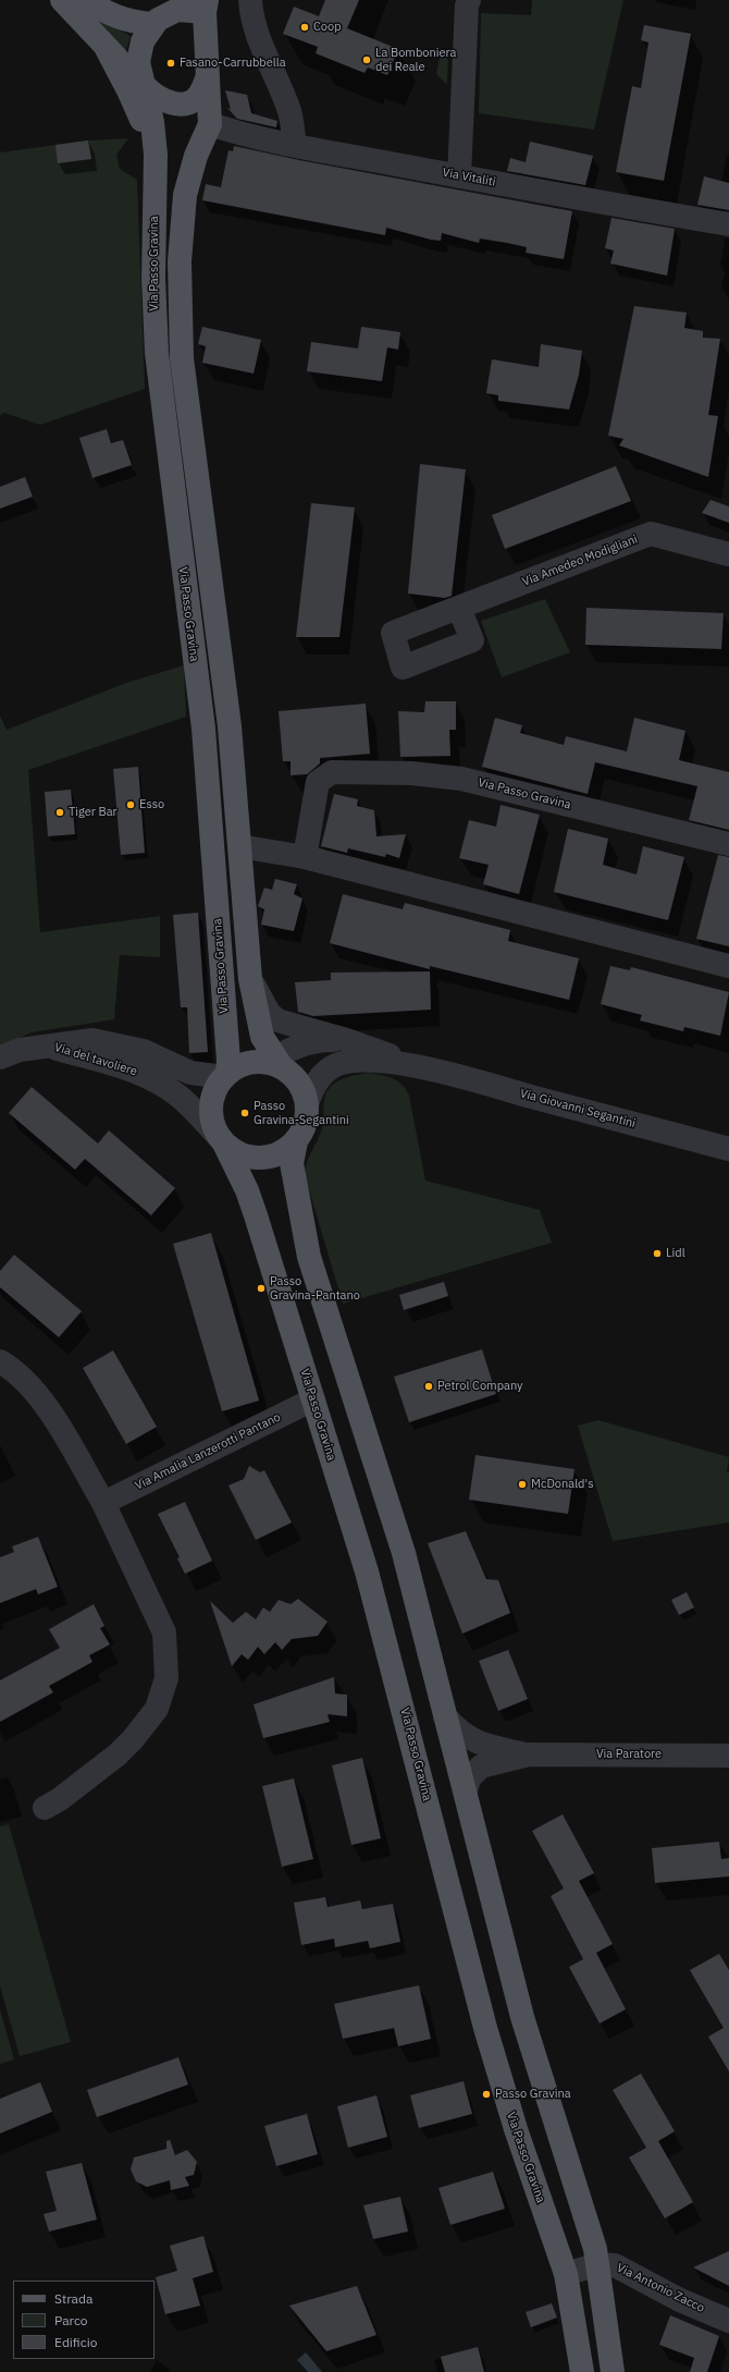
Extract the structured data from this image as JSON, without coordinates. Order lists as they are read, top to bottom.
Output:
{
  "streets": {
    "main road": ["Via Passo Gravina"],
    "street": [
      "Via Vitaliti",
      "Via Amedeo Modigliani",
      "Via del tavoliere",
      "Via Giovanni Segantini",
      "Via Amalia Lanzerotti Pantano",
      "Via Paratore",
      "Via Antonio Zacco"
    ]
  },
  "crossings": [
    ["Via Passo Gravina", "Via del tavoliere"],
    ["Via Passo Gravina", "Via Giovanni Segantini"],
    ["Via Passo Gravina", "Via Amalia Lanzerotti Pantano"],
    ["Via Passo Gravina", "Via Antonio Zacco"],
    ["Via del tavoliere", "Via Giovanni Segantini"]
  ],
  "places": [
    "Coop",
    "La Bomboniera dei Reale",
    "Fasano-Carrubbella",
    "Esso",
    "Tiger Bar",
    "Passo Gravina-Segantini",
    "Lidl",
    "Passo Gravina-Pantano",
    "Petrol Company",
    "McDonald's",
    "Passo Gravina"
  ],
  "legend": ["Strada", "Parco", "Edificio"]
}
